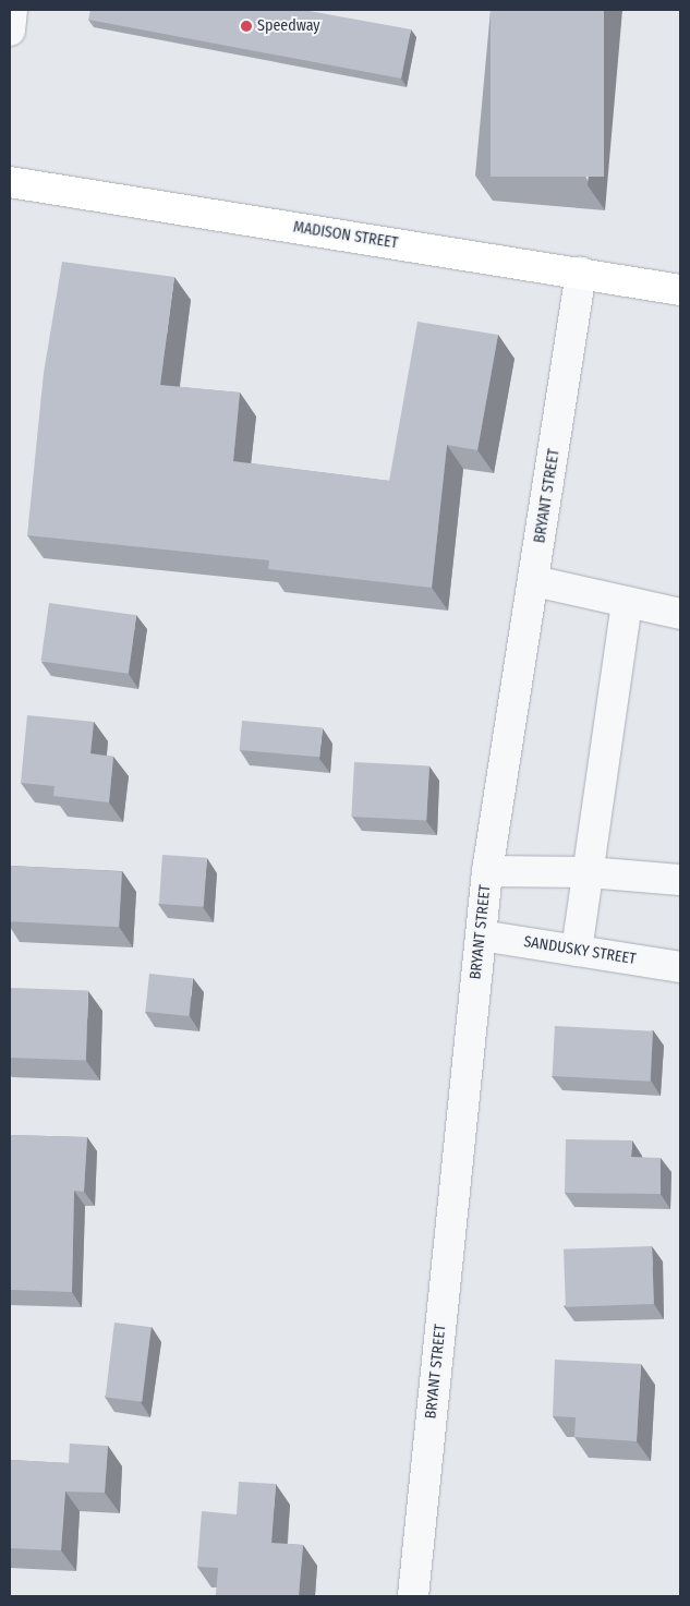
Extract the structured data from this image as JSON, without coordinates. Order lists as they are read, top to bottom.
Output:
{
  "streets": {
    "main road": ["MADISON STREET"],
    "street": ["BRYANT STREET", "SANDUSKY STREET"]
  },
  "crossings": [
    ["MADISON STREET", "BRYANT STREET"],
    ["BRYANT STREET", "SANDUSKY STREET"]
  ],
  "places": ["Speedway"]
}
